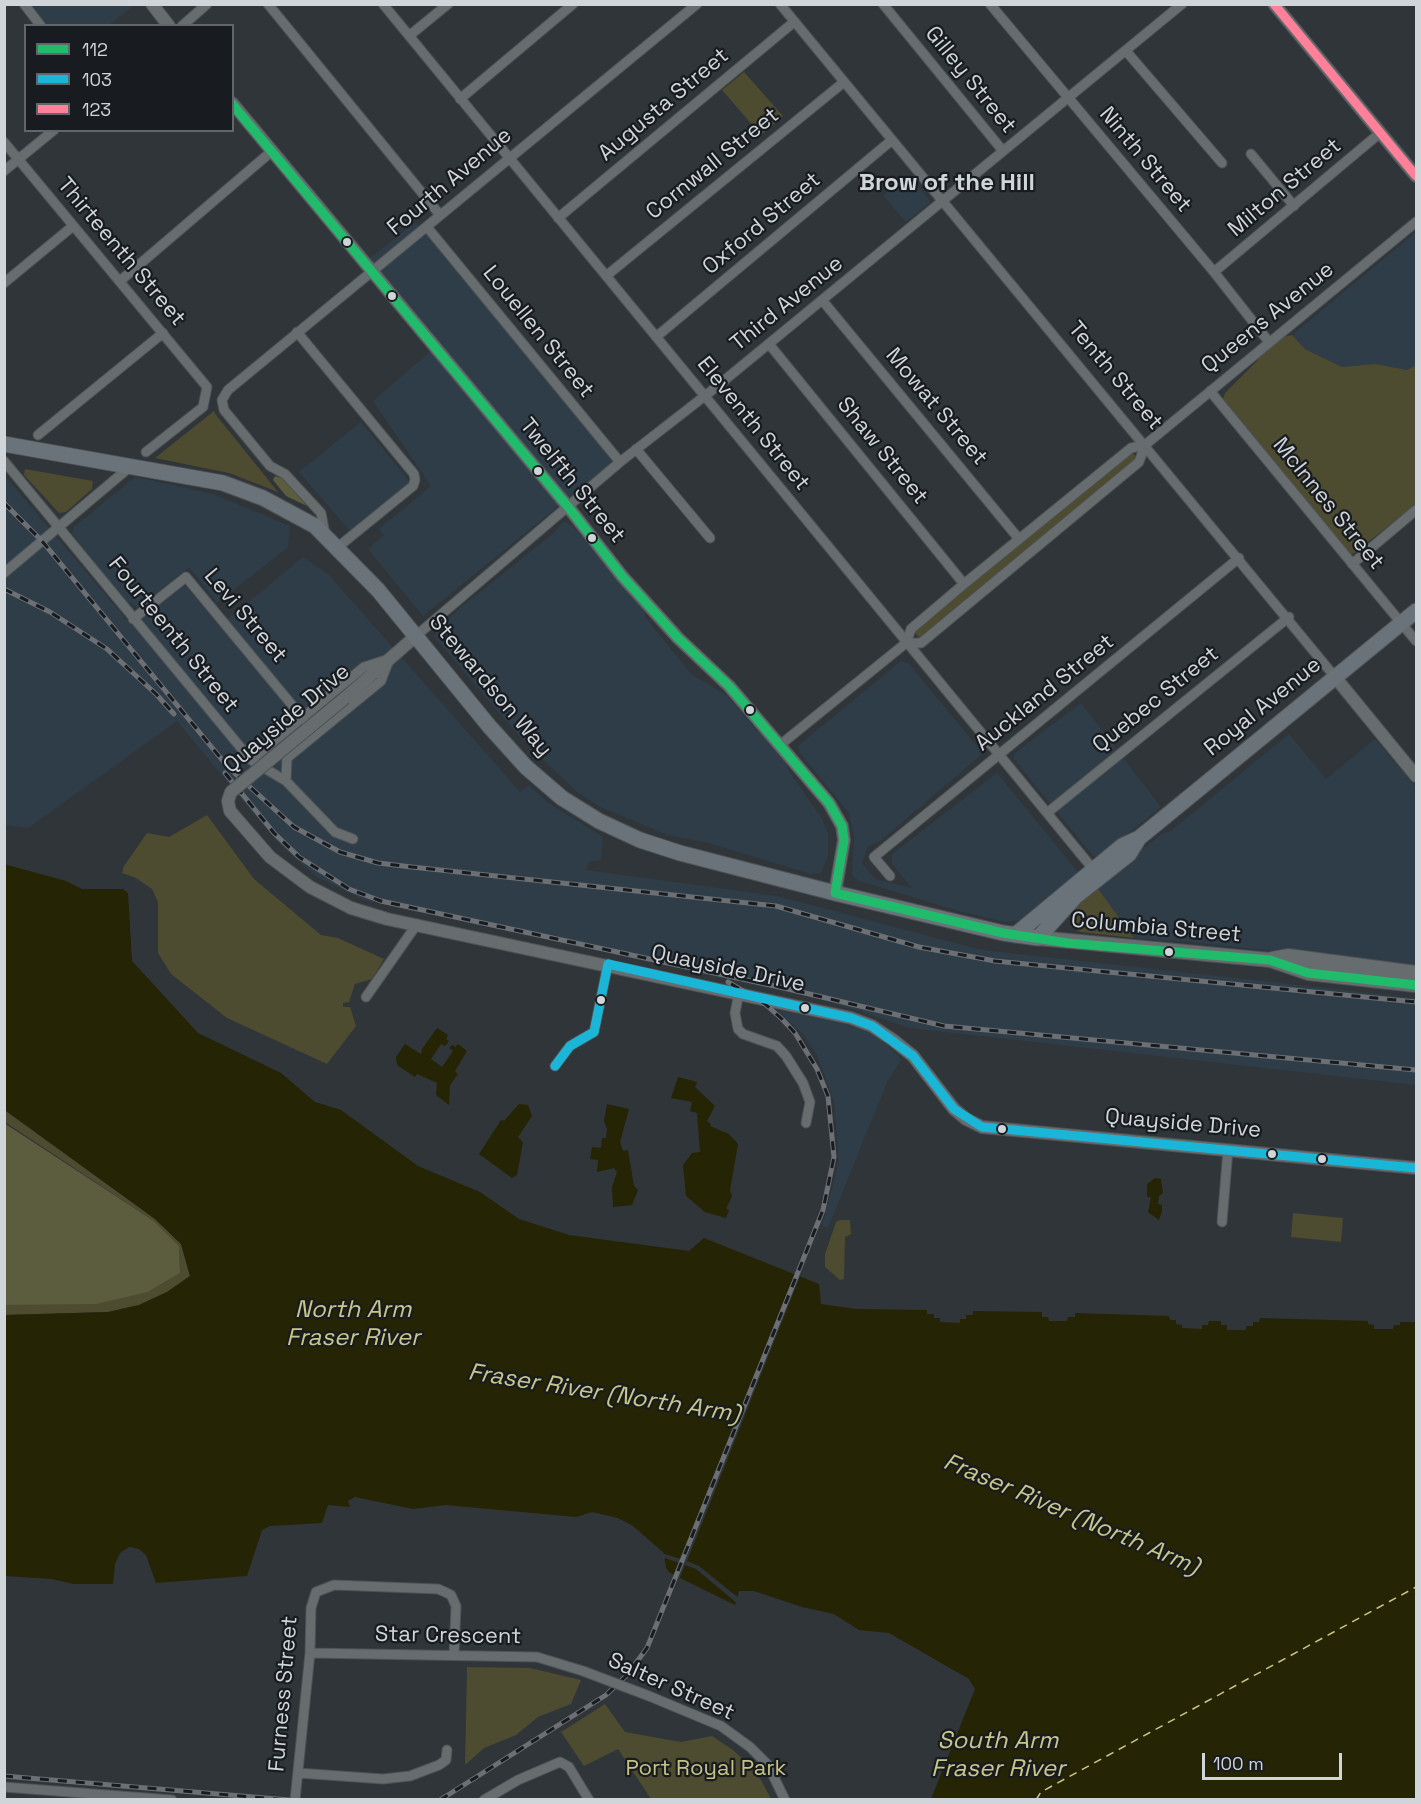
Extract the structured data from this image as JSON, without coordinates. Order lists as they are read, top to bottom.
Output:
{
  "streets": {
    "main road": ["Stewardson Way", "Royal Avenue", "Columbia Street"],
    "street": [
      "Gilley Street",
      "Augusta Street",
      "Ninth Street",
      "Cornwall Street",
      "Fourth Avenue",
      "Milton Street",
      "Oxford Street",
      "Thirteenth Street",
      "Third Avenue",
      "Queens Avenue",
      "Louellen Street",
      "Tenth Street",
      "Mowat Street",
      "Eleventh Street",
      "Shaw Street",
      "Twelfth Street",
      "McInnes Street",
      "Levi Street",
      "Fourteenth Street",
      "Auckland Street",
      "Quebec Street",
      "Quayside Drive",
      "Star Crescent",
      "Salter Street",
      "Furness Street"
    ]
  },
  "crossings": [
    ["Gilley Street", "Third Avenue"],
    ["Augusta Street", "Tenth Street"],
    ["Augusta Street", "Eleventh Street"],
    ["Ninth Street", "Milton Street"],
    ["Ninth Street", "Third Avenue"],
    ["Ninth Street", "Queens Avenue"],
    ["Cornwall Street", "Tenth Street"],
    ["Cornwall Street", "Eleventh Street"],
    ["Fourth Avenue", "Louellen Street"],
    ["Fourth Avenue", "Eleventh Street"],
    ["Fourth Avenue", "Twelfth Street"],
    ["Fourth Avenue", "Stewardson Way"],
    ["Oxford Street", "Tenth Street"],
    ["Oxford Street", "Eleventh Street"],
    ["Third Avenue", "Louellen Street"],
    ["Third Avenue", "Tenth Street"],
    ["Third Avenue", "Mowat Street"],
    ["Third Avenue", "Eleventh Street"],
    ["Third Avenue", "Shaw Street"],
    ["Third Avenue", "Twelfth Street"],
    ["Third Avenue", "Stewardson Way"],
    ["Third Avenue", "Quayside Drive"],
    ["Queens Avenue", "Tenth Street"],
    ["Queens Avenue", "Mowat Street"],
    ["Queens Avenue", "Eleventh Street"],
    ["Queens Avenue", "Shaw Street"],
    ["Queens Avenue", "Twelfth Street"],
    ["Queens Avenue", "McInnes Street"],
    ["Tenth Street", "Auckland Street"],
    ["Tenth Street", "Quebec Street"],
    ["Tenth Street", "Royal Avenue"],
    ["Eleventh Street", "Auckland Street"],
    ["Eleventh Street", "Quebec Street"],
    ["Eleventh Street", "Royal Avenue"],
    ["Twelfth Street", "Stewardson Way"],
    ["McInnes Street", "Royal Avenue"],
    ["Levi Street", "Fourteenth Street"],
    ["Stewardson Way", "Royal Avenue"],
    ["Stewardson Way", "Quayside Drive"],
    ["Stewardson Way", "Columbia Street"],
    ["Royal Avenue", "Columbia Street"],
    ["Star Crescent", "Salter Street"],
    ["Star Crescent", "Furness Street"]
  ],
  "districts": ["Brow of the Hill"],
  "water": ["North Arm Fraser River", "Fraser River (North Arm)", "South Arm Fraser River"],
  "parks": ["Port Royal Park"],
  "lines": ["transit line 123", "transit line 112", "transit line 103"],
  "legend": ["112", "103", "123"],
  "scale_bar": "100 m"
}
